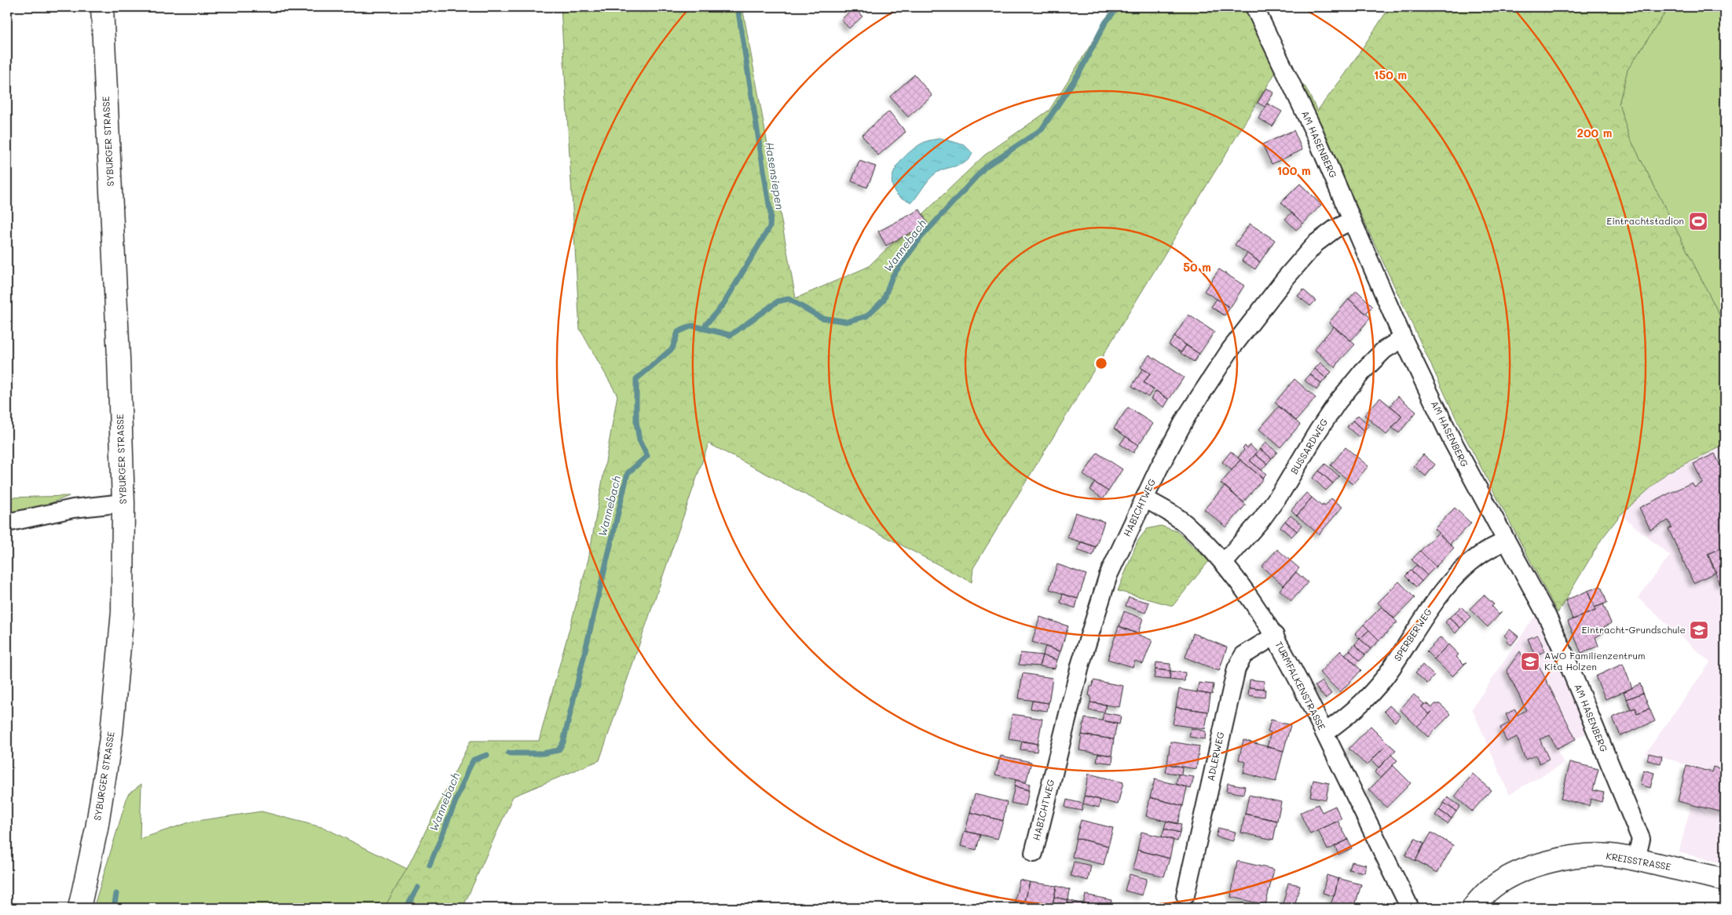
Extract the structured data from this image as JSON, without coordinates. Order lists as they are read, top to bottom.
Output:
{
  "streets": {
    "street": [
      "SYBURGER STRASSE",
      "AM HASENBERG",
      "BUSSARDWEG",
      "HABICHTWEG",
      "SPERBERWEG",
      "TURMFALKENSTRASSE",
      "ADLERWEG",
      "KREISSTRASSE"
    ]
  },
  "crossings": [
    ["AM HASENBERG", "BUSSARDWEG"],
    ["AM HASENBERG", "HABICHTWEG"],
    ["AM HASENBERG", "SPERBERWEG"],
    ["AM HASENBERG", "KREISSTRASSE"],
    ["BUSSARDWEG", "TURMFALKENSTRASSE"],
    ["HABICHTWEG", "TURMFALKENSTRASSE"],
    ["SPERBERWEG", "TURMFALKENSTRASSE"],
    ["TURMFALKENSTRASSE", "ADLERWEG"]
  ],
  "water": ["Hasensiepen", "Wannebach"],
  "places": {
    "sports": ["Eintrachtstadion"],
    "school or university": ["Eintracht-Grundschule", "AWO Familienzentrum Kita Holzen"]
  },
  "rings": [
    "150 m",
    "200 m",
    "100 m",
    "50 m"
  ]
}
